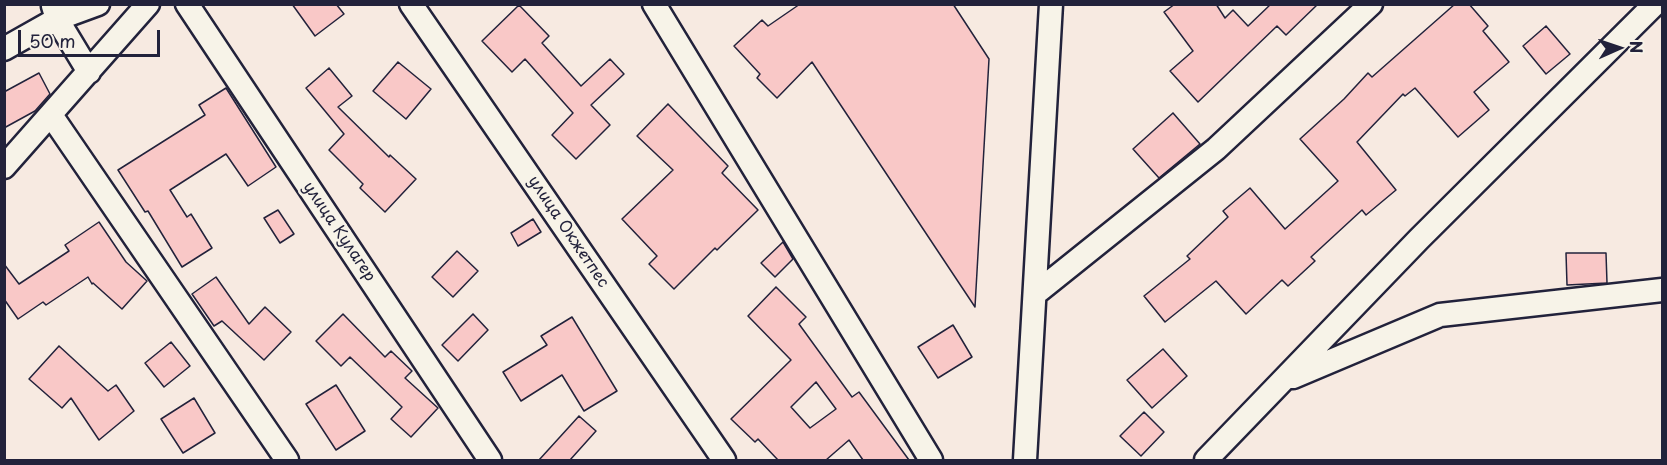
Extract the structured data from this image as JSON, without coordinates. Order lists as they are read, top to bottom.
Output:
{
  "streets": {
    "street": ["улица Кулагер", "улица Окжетпес"]
  },
  "scale_bar": "50 m",
  "north": "right"
}
